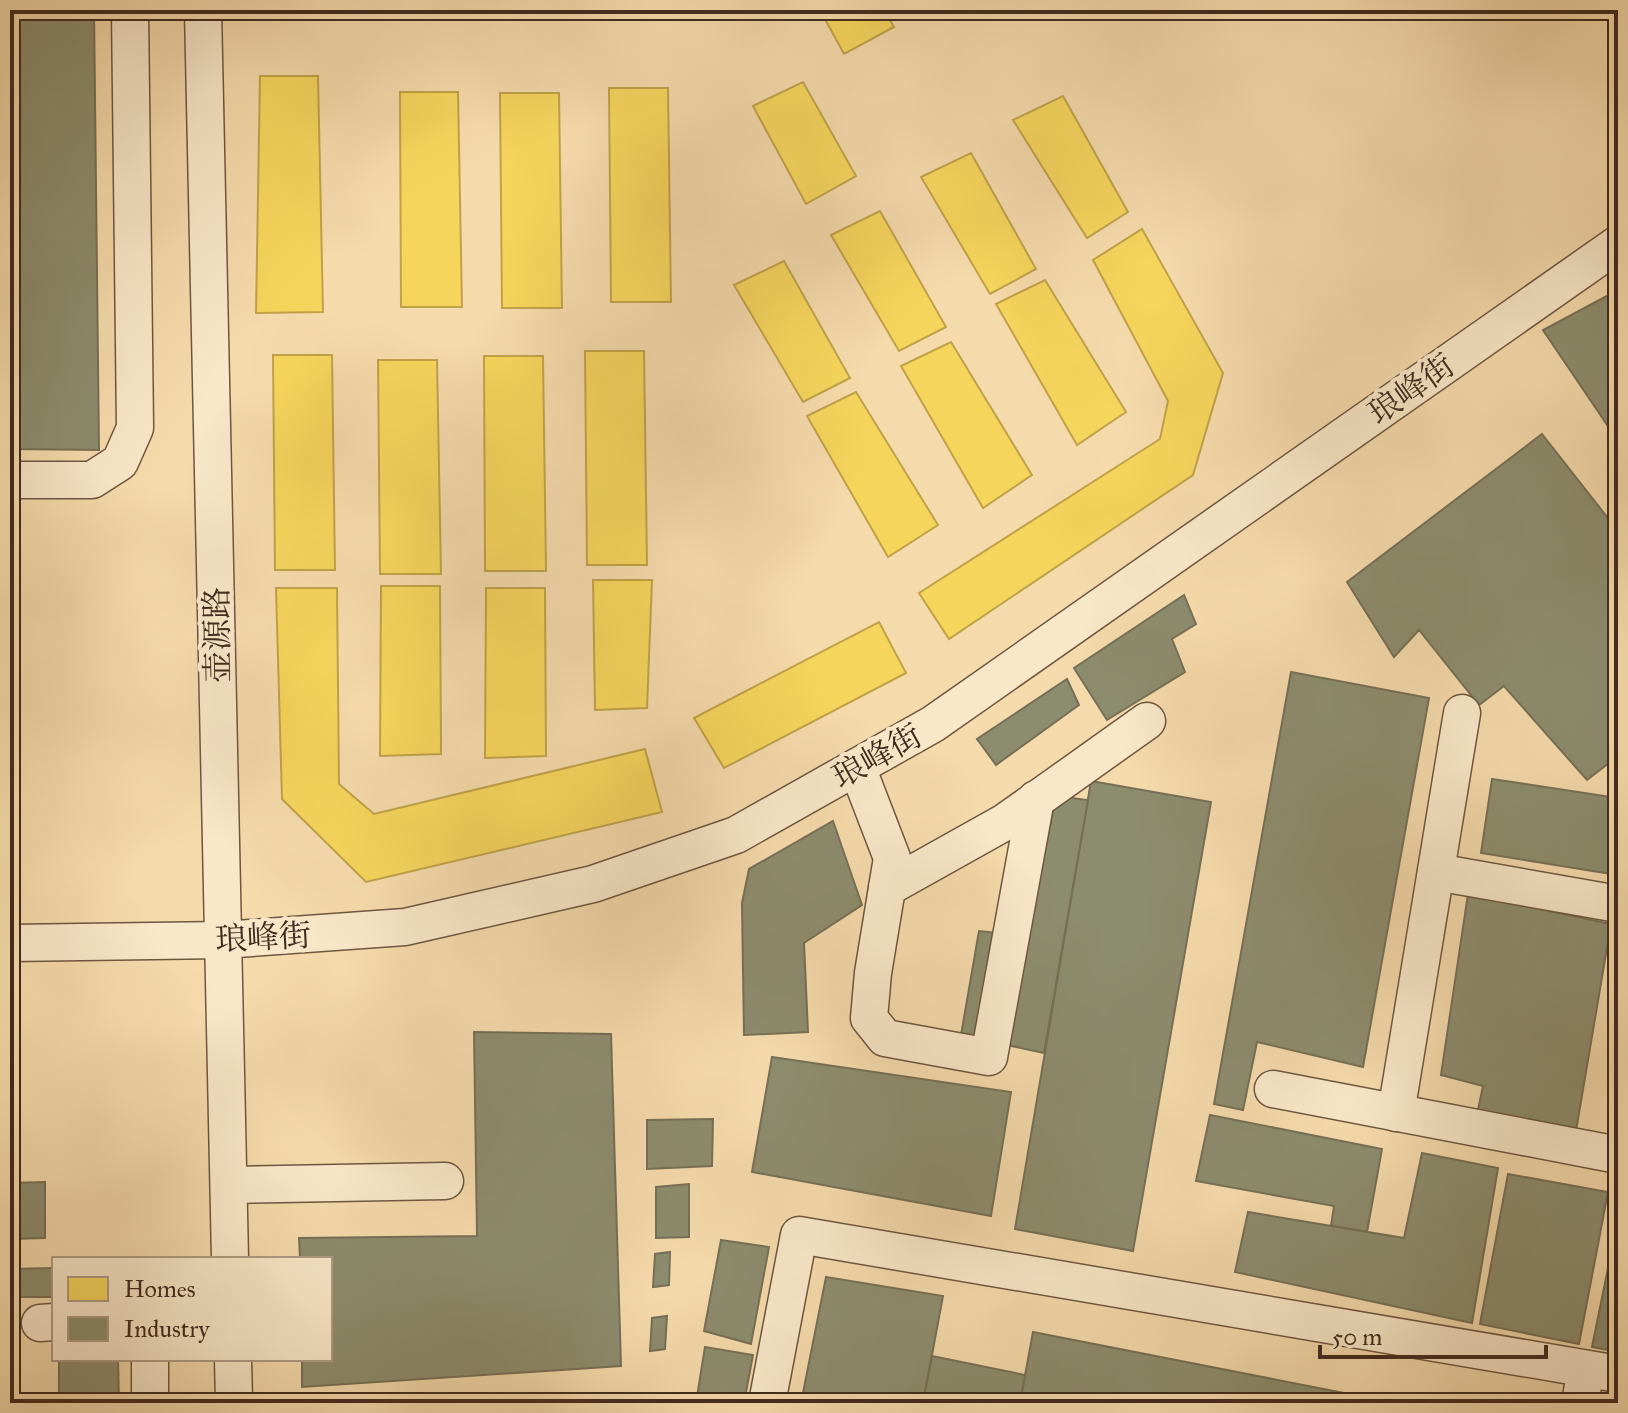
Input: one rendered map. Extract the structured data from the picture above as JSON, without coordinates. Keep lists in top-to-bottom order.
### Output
{
  "streets": {
    "street": ["琅峰街", "壶源路"]
  },
  "crossings": [
    ["琅峰街", "壶源路"]
  ],
  "legend": ["Homes", "Industry"],
  "scale_bar": "50 m"
}
